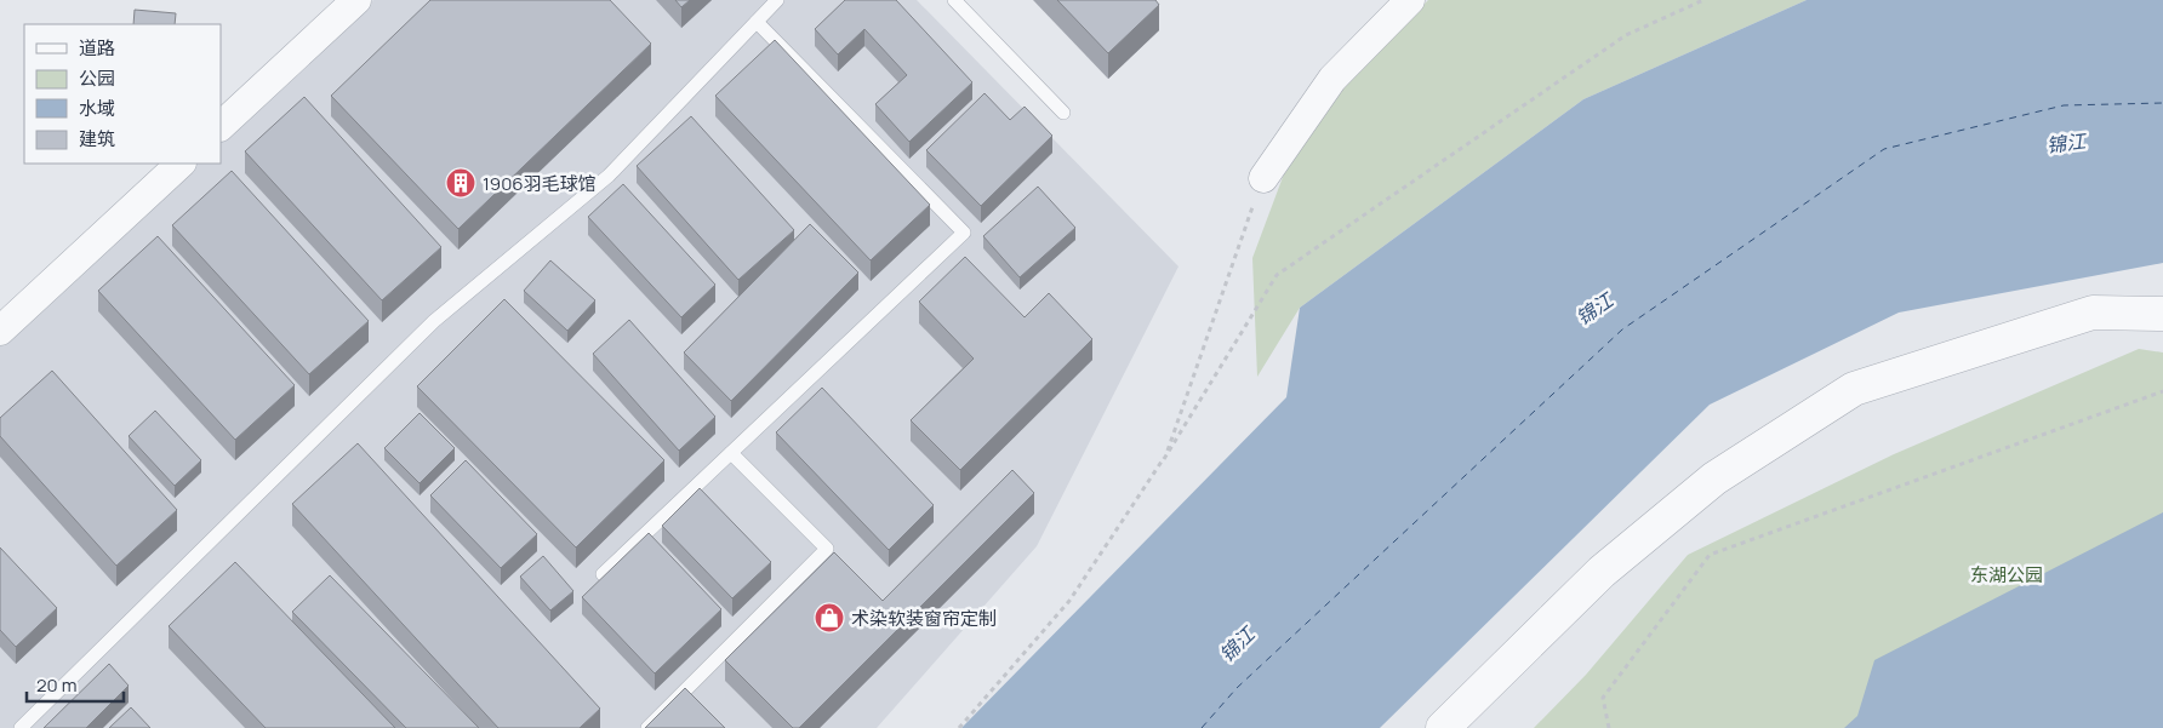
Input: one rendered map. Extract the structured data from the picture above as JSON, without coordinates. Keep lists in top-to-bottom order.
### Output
{
  "water": ["锦江"],
  "parks": ["东湖公园"],
  "places": {
    "building": ["1906羽毛球馆"],
    "shop": ["术染软装窗帘定制"]
  },
  "legend": [
    "道路",
    "公园",
    "水域",
    "建筑"
  ],
  "scale_bar": "20 m"
}
